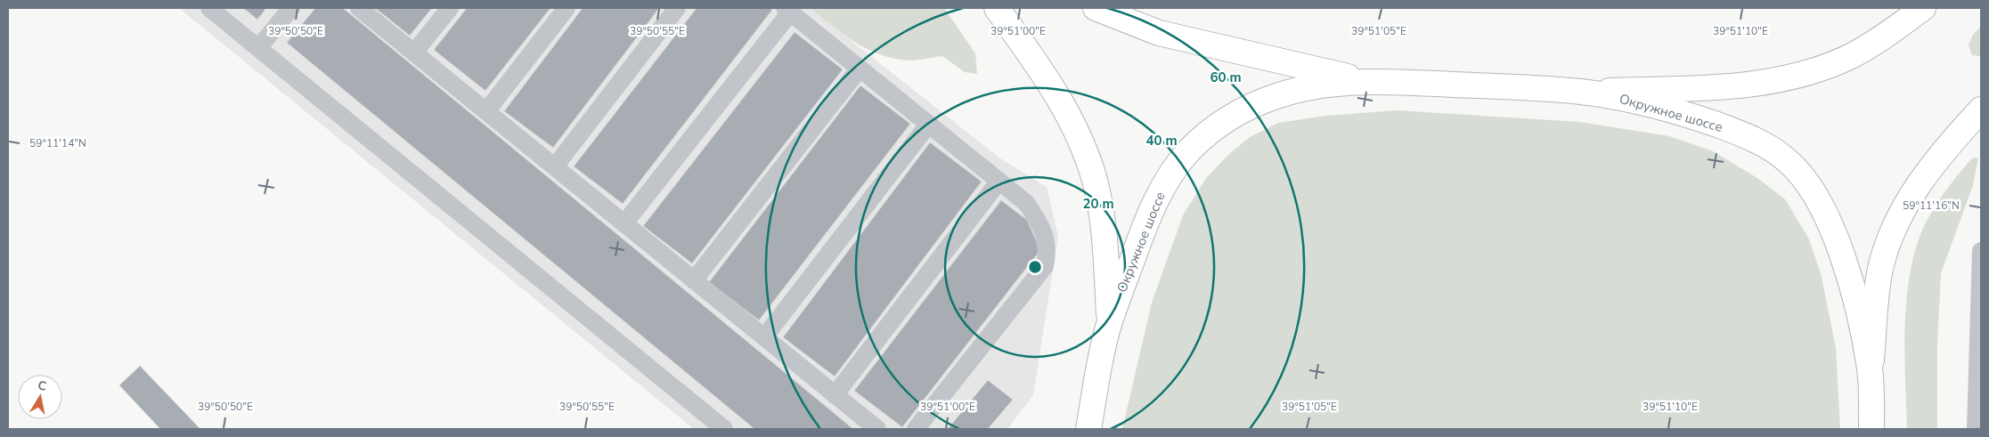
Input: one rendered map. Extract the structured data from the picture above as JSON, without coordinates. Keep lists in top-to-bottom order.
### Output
{
  "streets": {
    "main road": ["Окружное шоссе"]
  },
  "north": "top",
  "coordinates": [
    "39°50'50\"E",
    "39°50'55\"E",
    "39°51'00\"E",
    "39°51'05\"E",
    "39°51'10\"E",
    "59°11'14\"N",
    "59°11'16\"N"
  ],
  "rings": ["60 m", "40 m", "20 m"]
}
